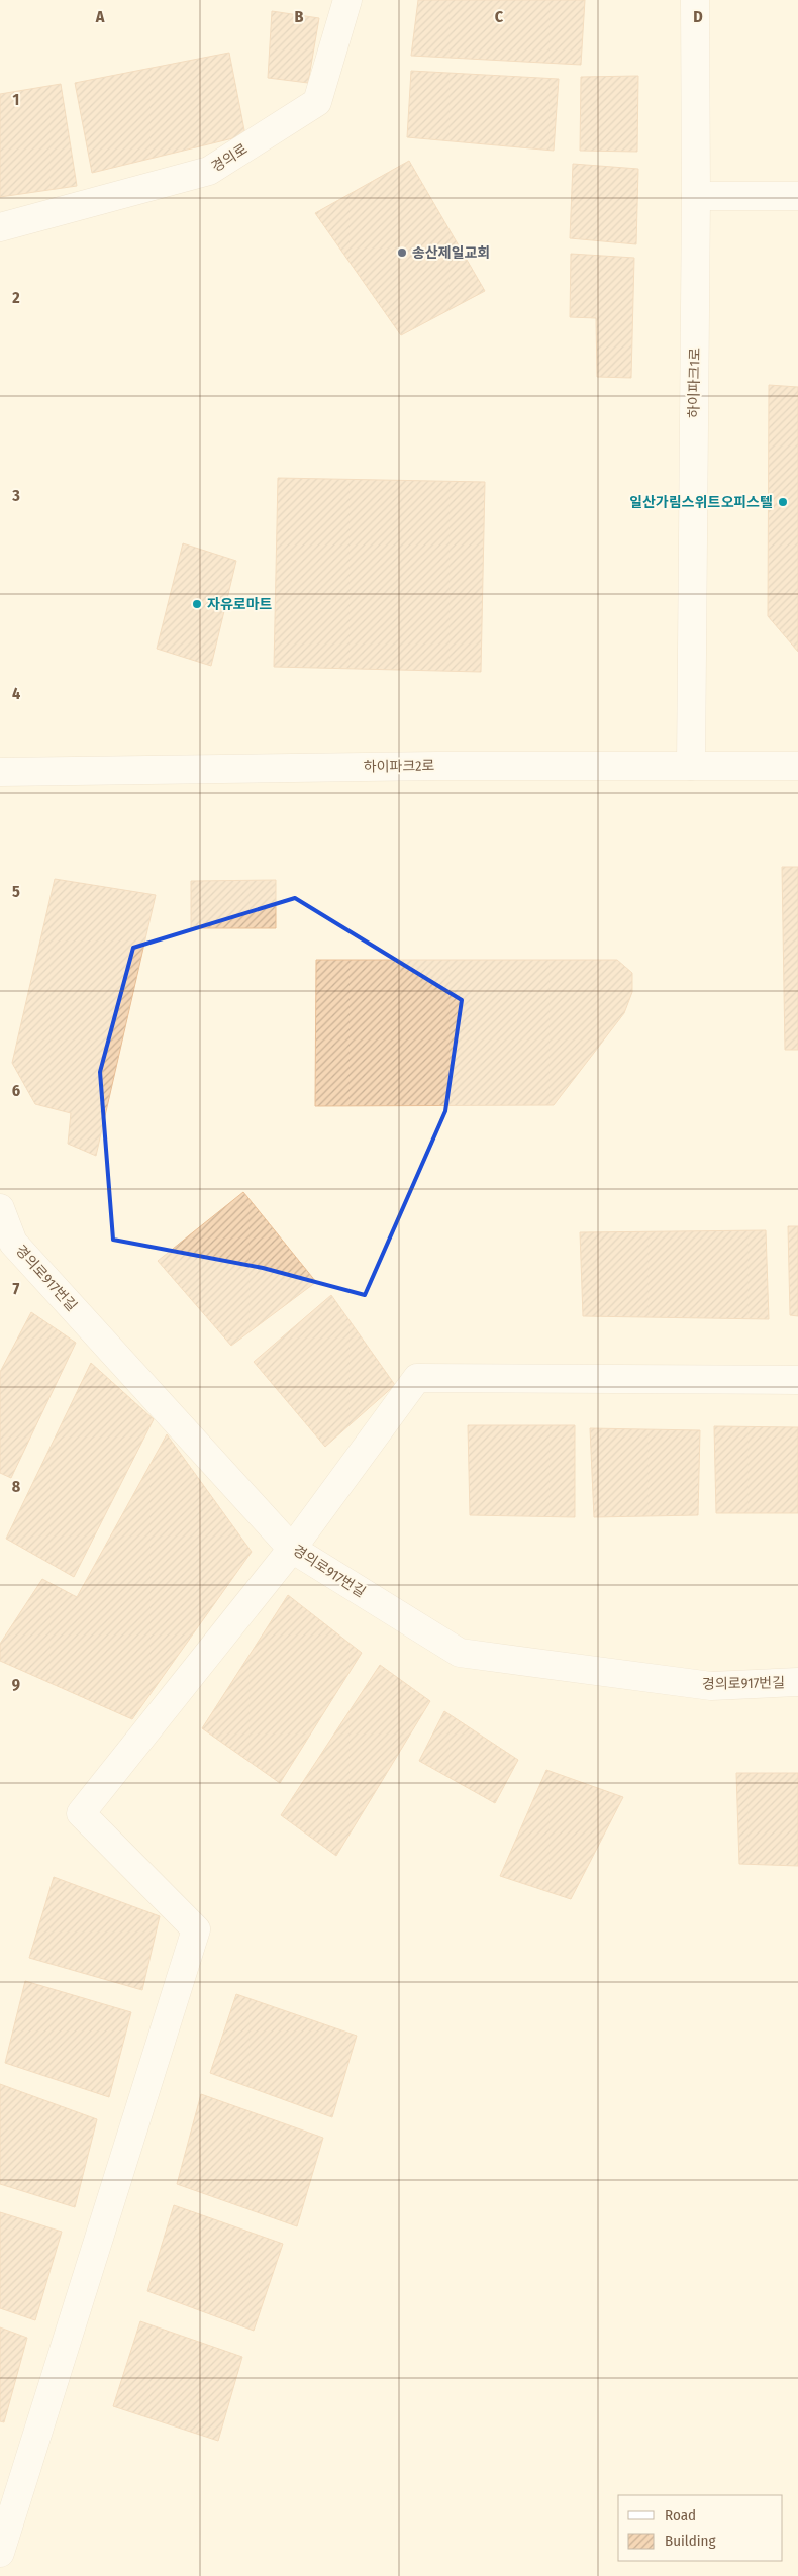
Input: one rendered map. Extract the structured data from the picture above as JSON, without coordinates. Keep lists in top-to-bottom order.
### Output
{
  "streets": {
    "street": [
      "경의로",
      "하이파크1로",
      "하이파크2로",
      "경의로917번길"
    ]
  },
  "crossings": [
    ["하이파크1로", "하이파크2로"]
  ],
  "places": ["송산제일교회", "일산가림스위트오피스텔", "자유로마트"],
  "legend": ["Road", "Building"],
  "grid": {
    "columns": [
      "A",
      "B",
      "C",
      "D"
    ],
    "rows": [
      "1",
      "2",
      "3",
      "4",
      "5",
      "6",
      "7",
      "8",
      "9"
    ]
  }
}
